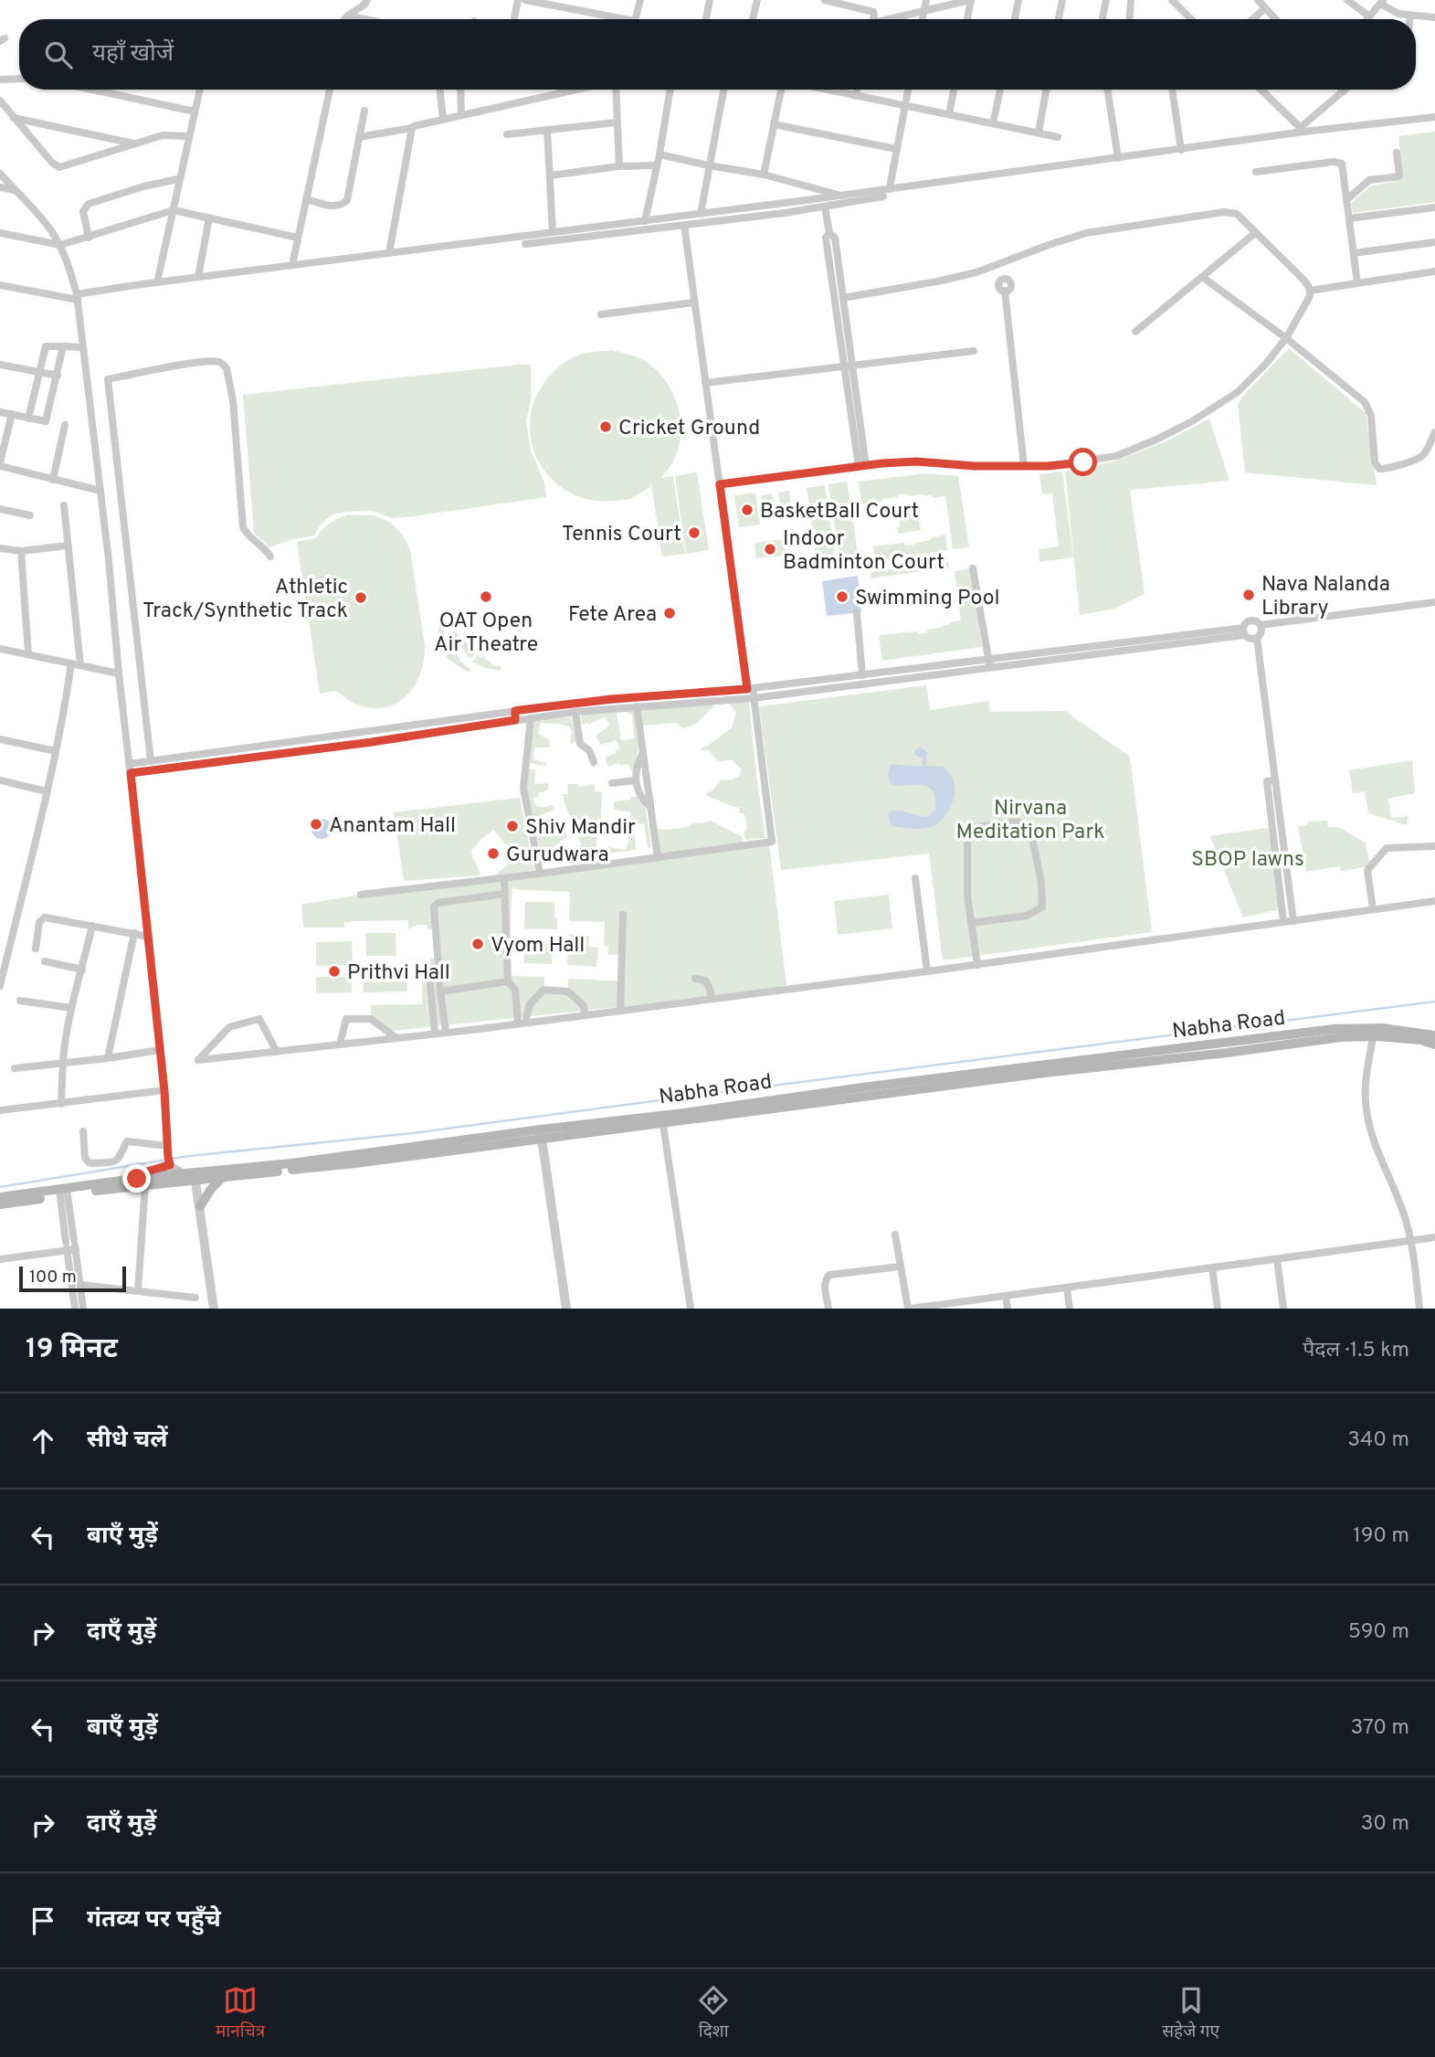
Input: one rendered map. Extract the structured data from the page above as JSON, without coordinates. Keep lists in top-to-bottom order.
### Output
{
  "streets": {
    "main road": ["Nabha Road"]
  },
  "parks": ["Nirvana Meditation Park", "SBOP lawns"],
  "places": [
    "Cricket Ground",
    "BasketBall Court",
    "Tennis Court",
    "Indoor Badminton Court",
    "Nava Nalanda Library",
    "OAT Open Air Theatre",
    "Swimming Pool",
    "Athletic Track/Synthetic Track",
    "Fete Area",
    "Anantam Hall",
    "Shiv Mandir",
    "Gurudwara",
    "Vyom Hall",
    "Prithvi Hall"
  ],
  "scale_bar": "100 m",
  "page": {
    "search": "यहाँ खोजें",
    "scale": "100 m",
    "heading": ["19 मिनट", "पैदल · 1.5 km"],
    "list": [
      ["सीधे चलें", "340 m"],
      ["बाएँ मुड़ें", "190 m"],
      ["दाएँ मुड़ें", "590 m"],
      ["बाएँ मुड़ें", "370 m"],
      ["दाएँ मुड़ें", "30 m"],
      "गंतव्य पर पहुँचे"
    ],
    "nav": ["मानचित्र", "दिशा", "सहेजे गए"]
  }
}
